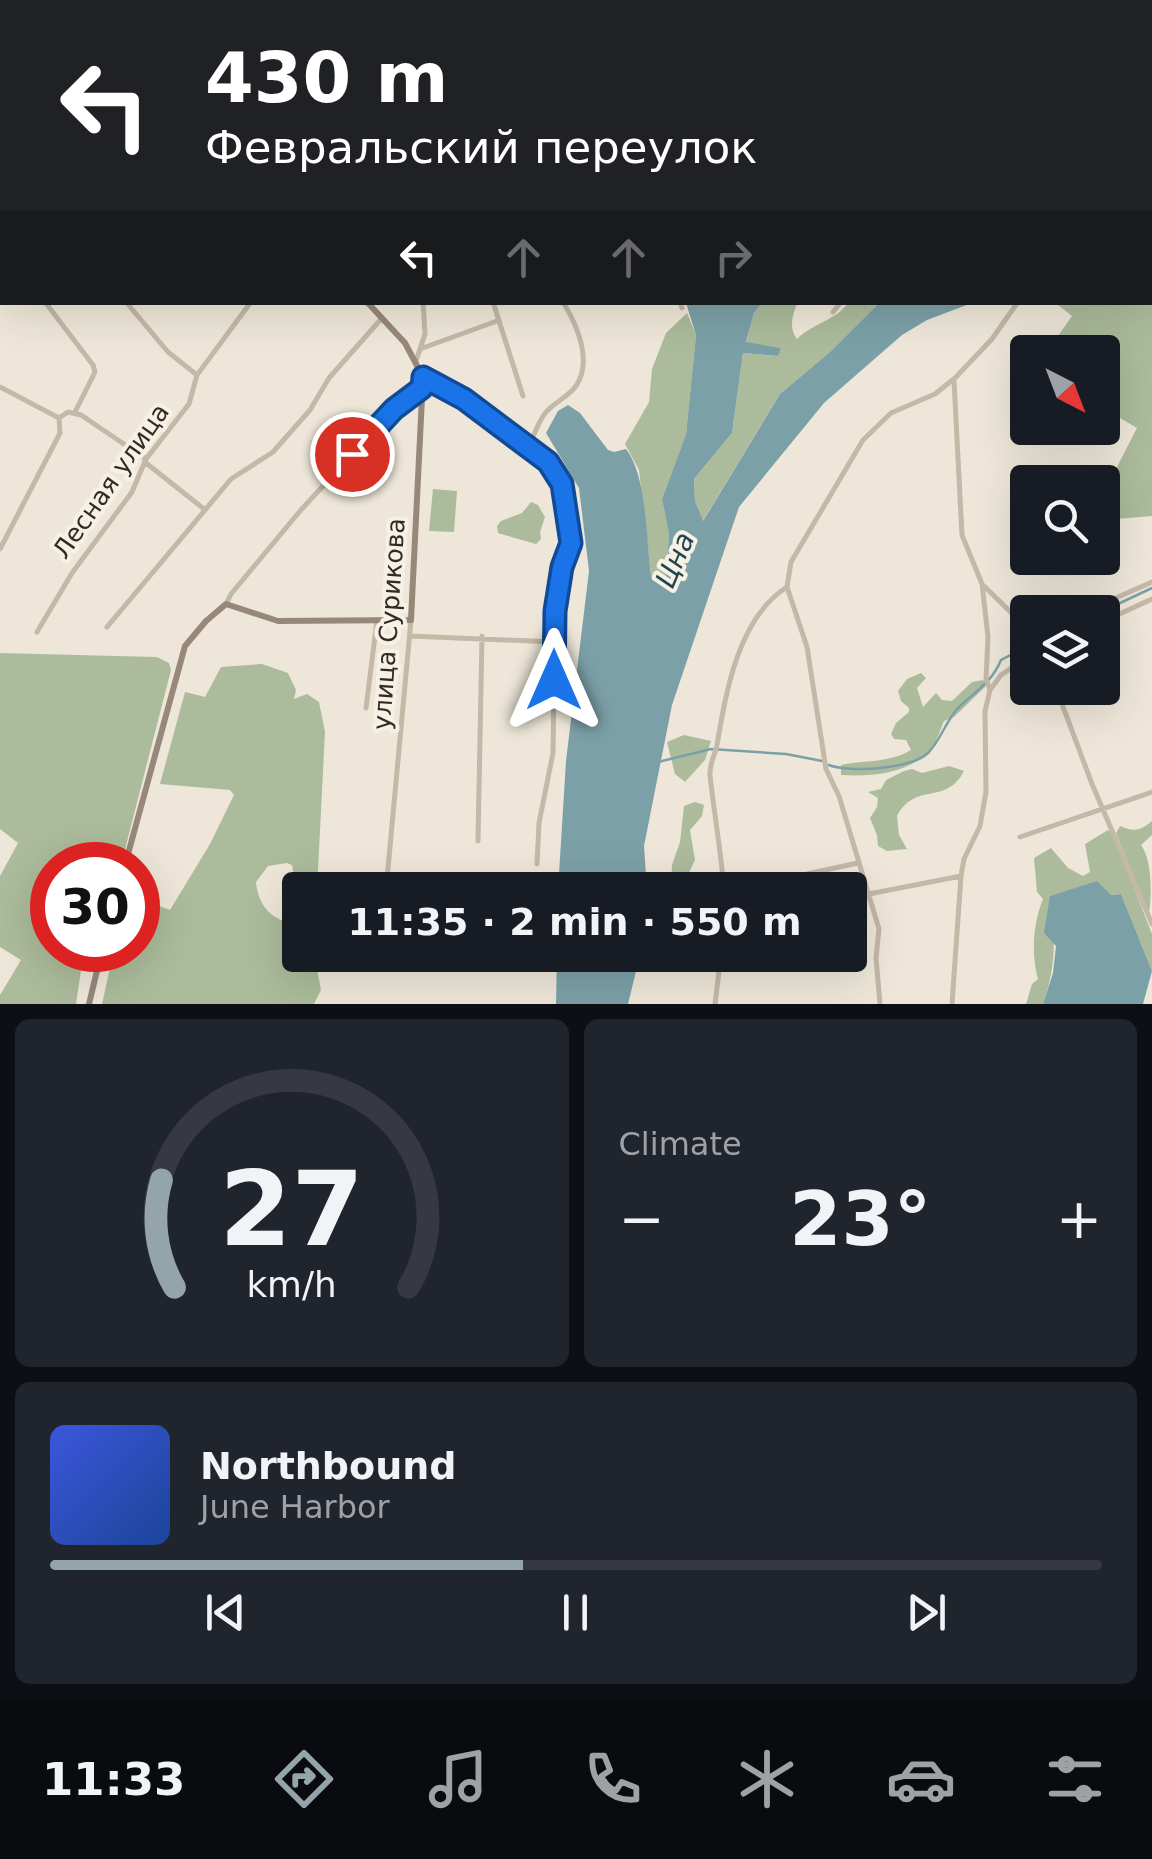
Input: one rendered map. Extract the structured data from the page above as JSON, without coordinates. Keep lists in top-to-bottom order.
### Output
{
  "streets": {
    "street": ["Лесная улица", "улица Сурикова"]
  },
  "water": ["Цна"],
  "north": "bottom right",
  "page": {
    "turn": ["430 m", "Февральский переулок"],
    "limit": "30",
    "trip": "11:35 · 2 min · 550 m",
    "tile": "Climate",
    "heat": ["−", "23°", "+"],
    "song": ["Northbound", "June Harbor"],
    "tabs": "11:33",
    "gauge": ["27", "km/h"]
  }
}
